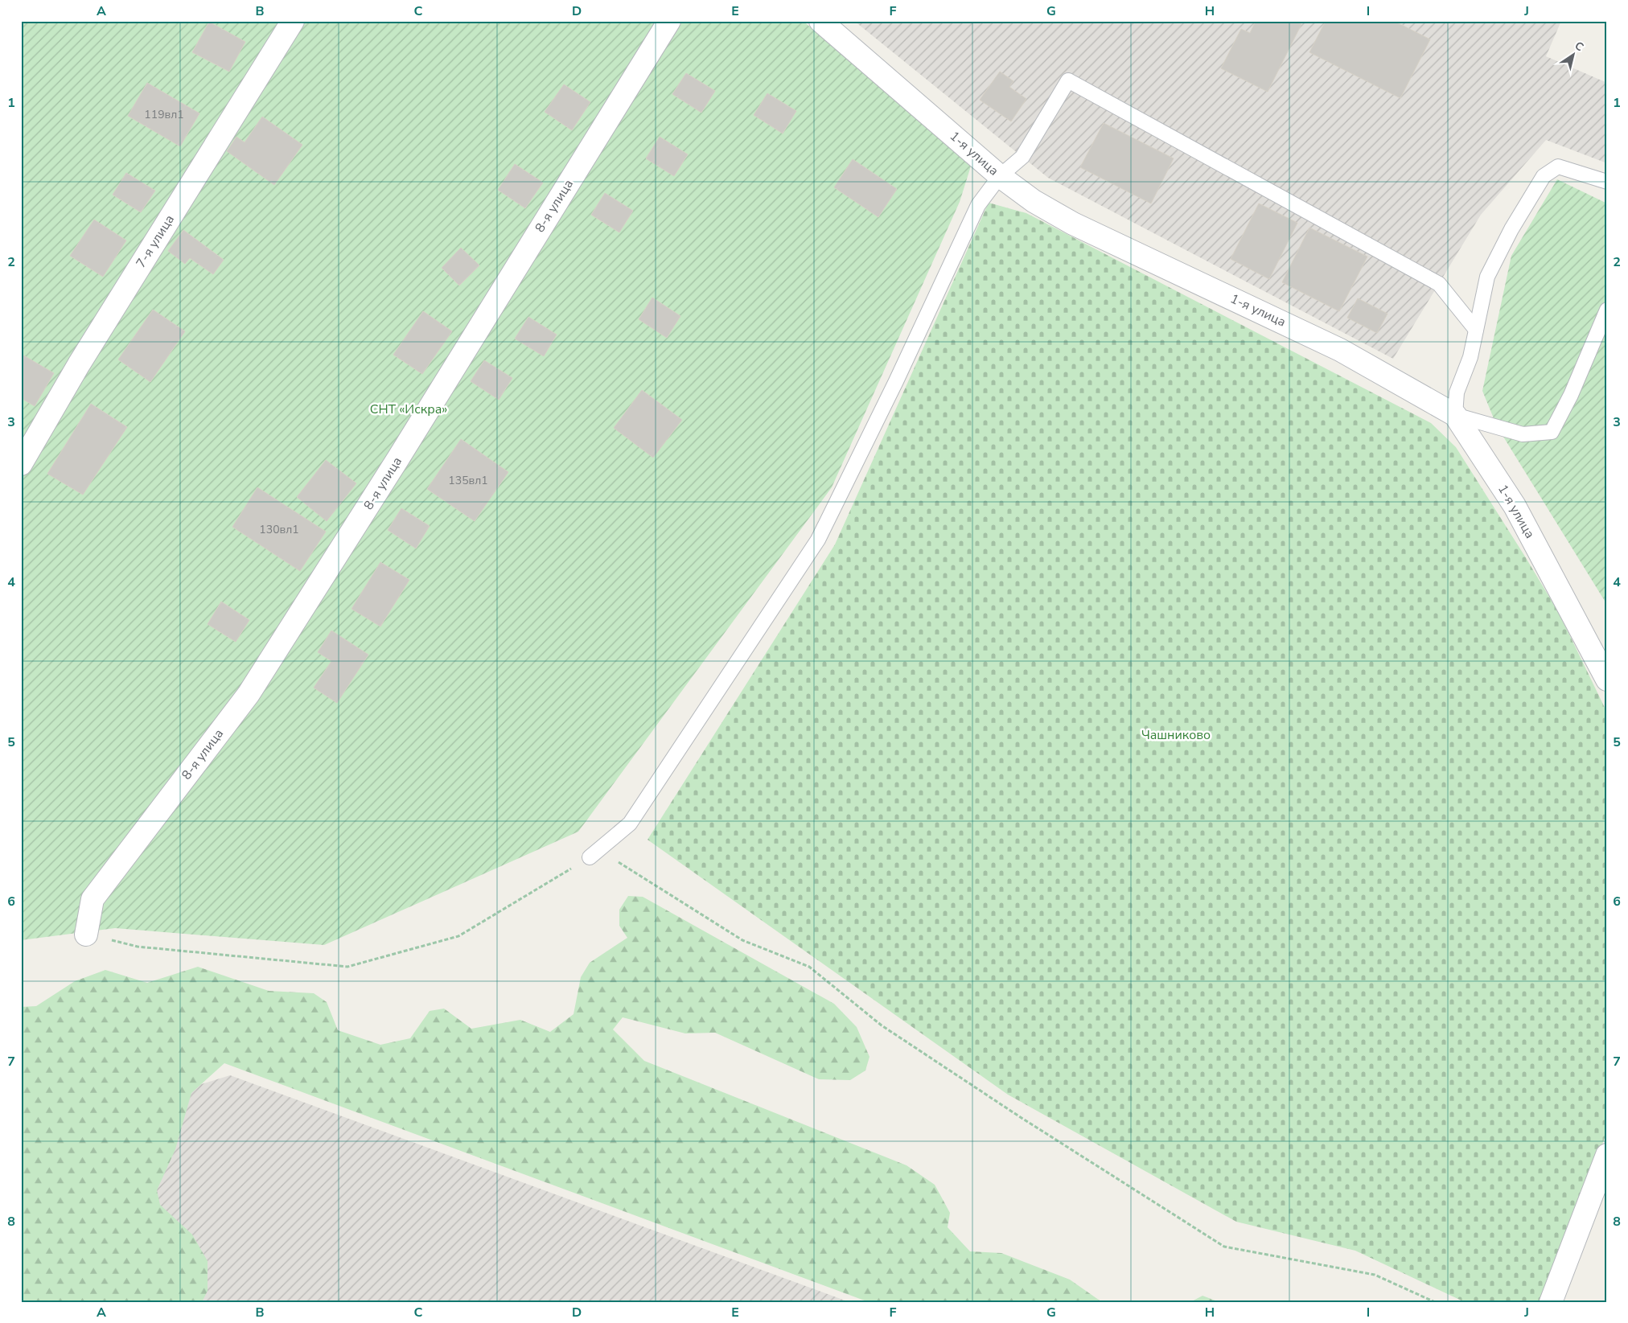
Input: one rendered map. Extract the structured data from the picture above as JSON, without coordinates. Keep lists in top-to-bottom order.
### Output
{
  "streets": {
    "street": ["1-я улица", "8-я улица", "7-я улица"]
  },
  "parks": ["СНТ «Искра»", "Чашниково"],
  "house_numbers": ["119вл1", "135вл1", "130вл1"],
  "north": "top right",
  "grid": {
    "columns": [
      "A",
      "B",
      "C",
      "D",
      "E",
      "F",
      "G",
      "H",
      "I",
      "J"
    ],
    "rows": [
      "1",
      "2",
      "3",
      "4",
      "5",
      "6",
      "7",
      "8"
    ]
  }
}
